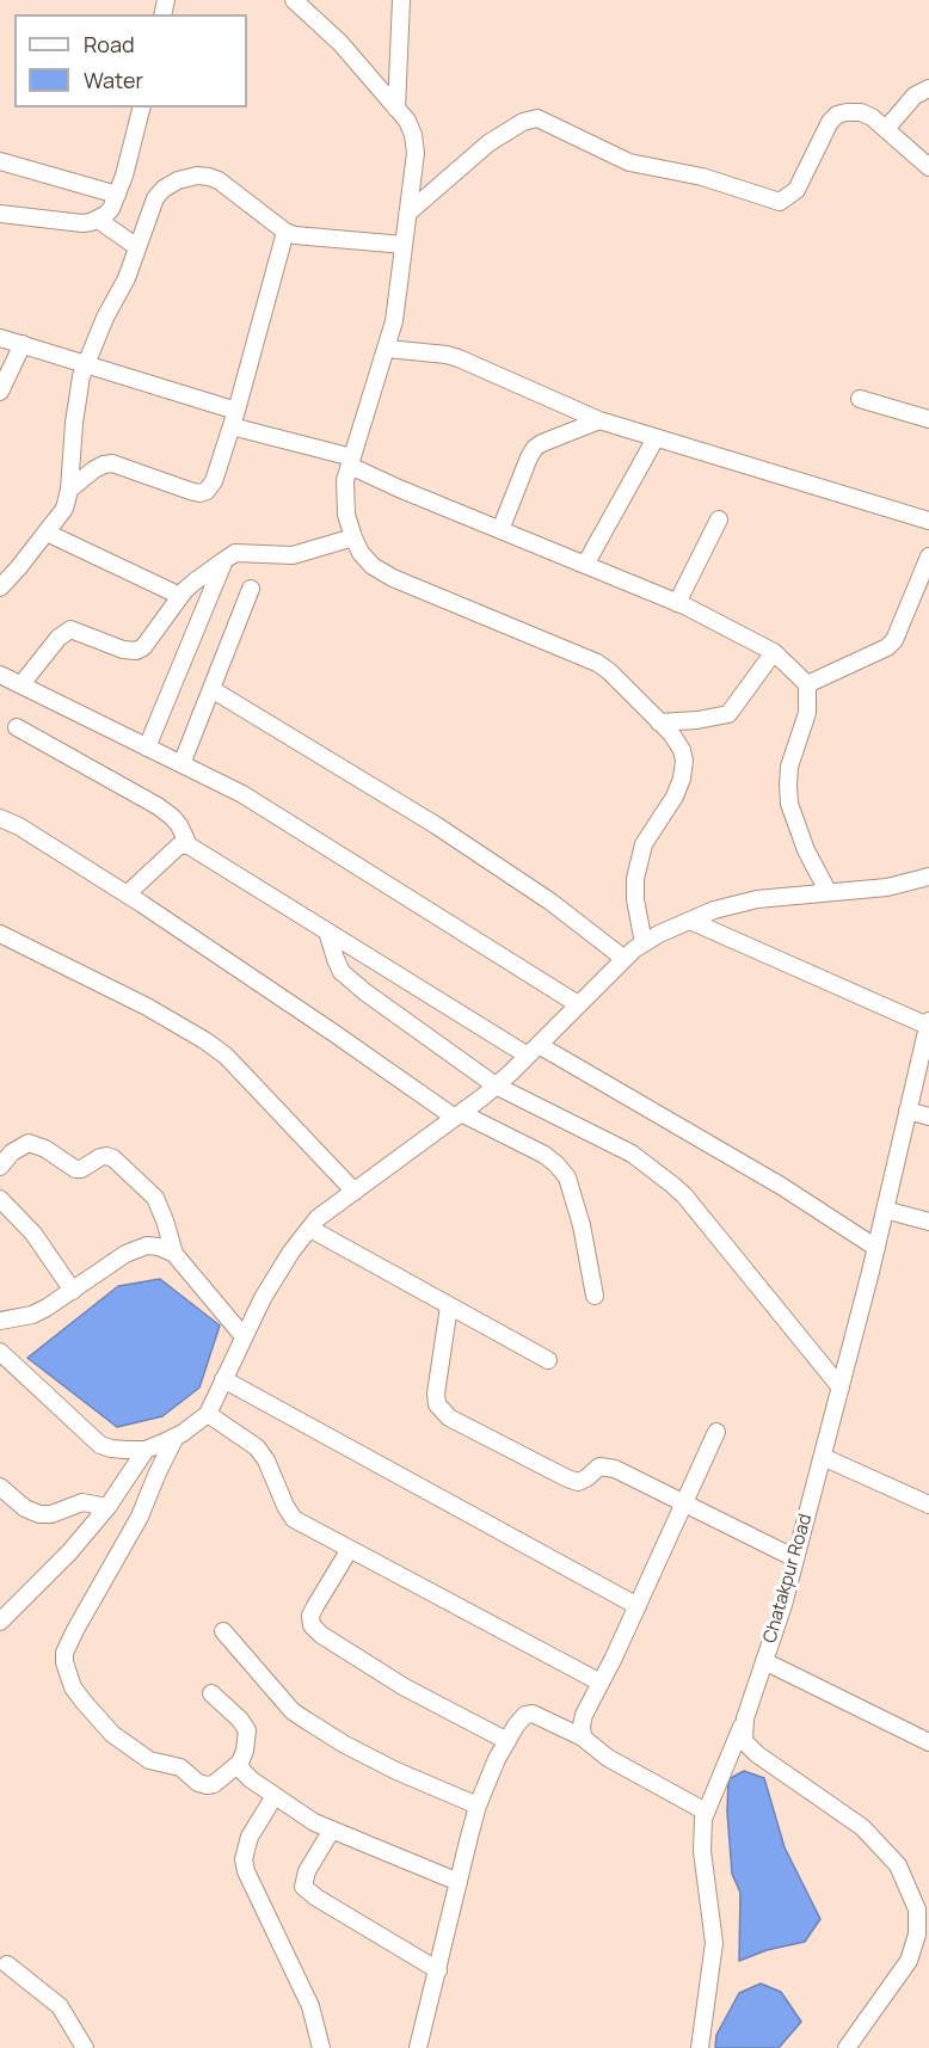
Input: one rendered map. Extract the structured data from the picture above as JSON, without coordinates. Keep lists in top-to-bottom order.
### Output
{
  "streets": {
    "street": ["Chatakpur Road"]
  },
  "legend": ["Road", "Water"]
}
